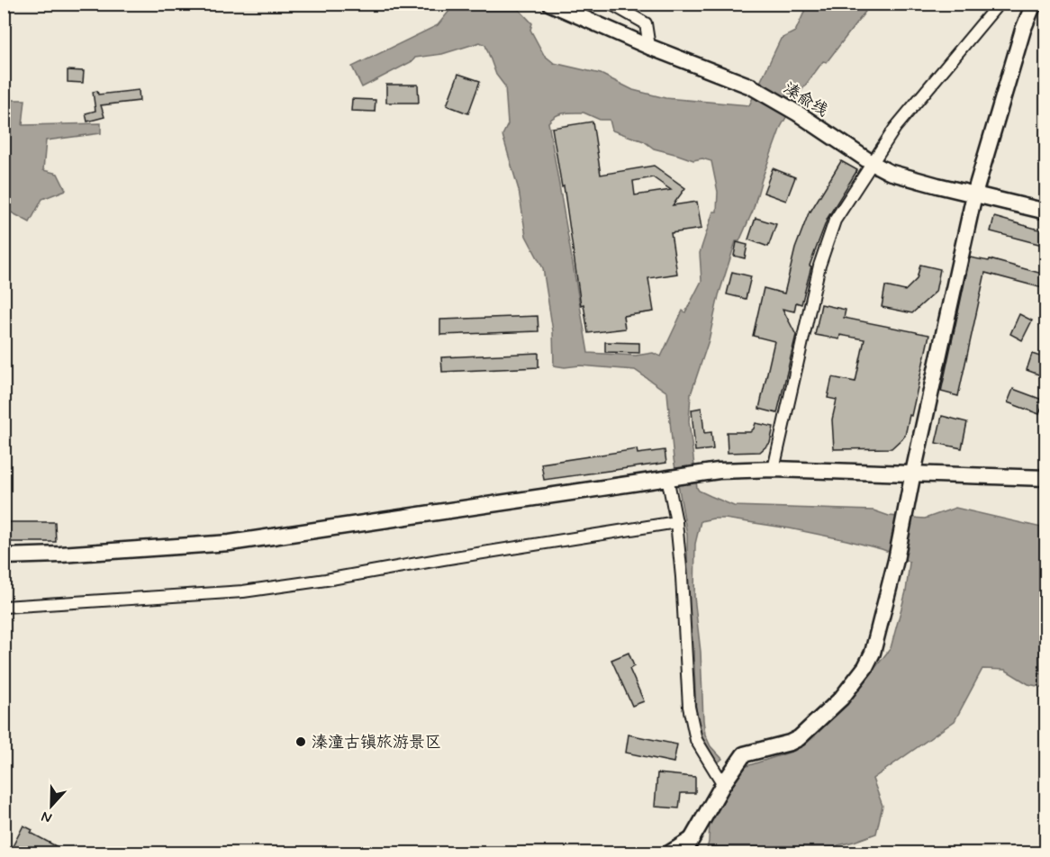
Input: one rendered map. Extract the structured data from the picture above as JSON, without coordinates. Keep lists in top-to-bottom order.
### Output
{
  "streets": {
    "street": ["溱俞线"]
  },
  "places": ["溱潼古镇旅游景区"],
  "north": "bottom"
}
